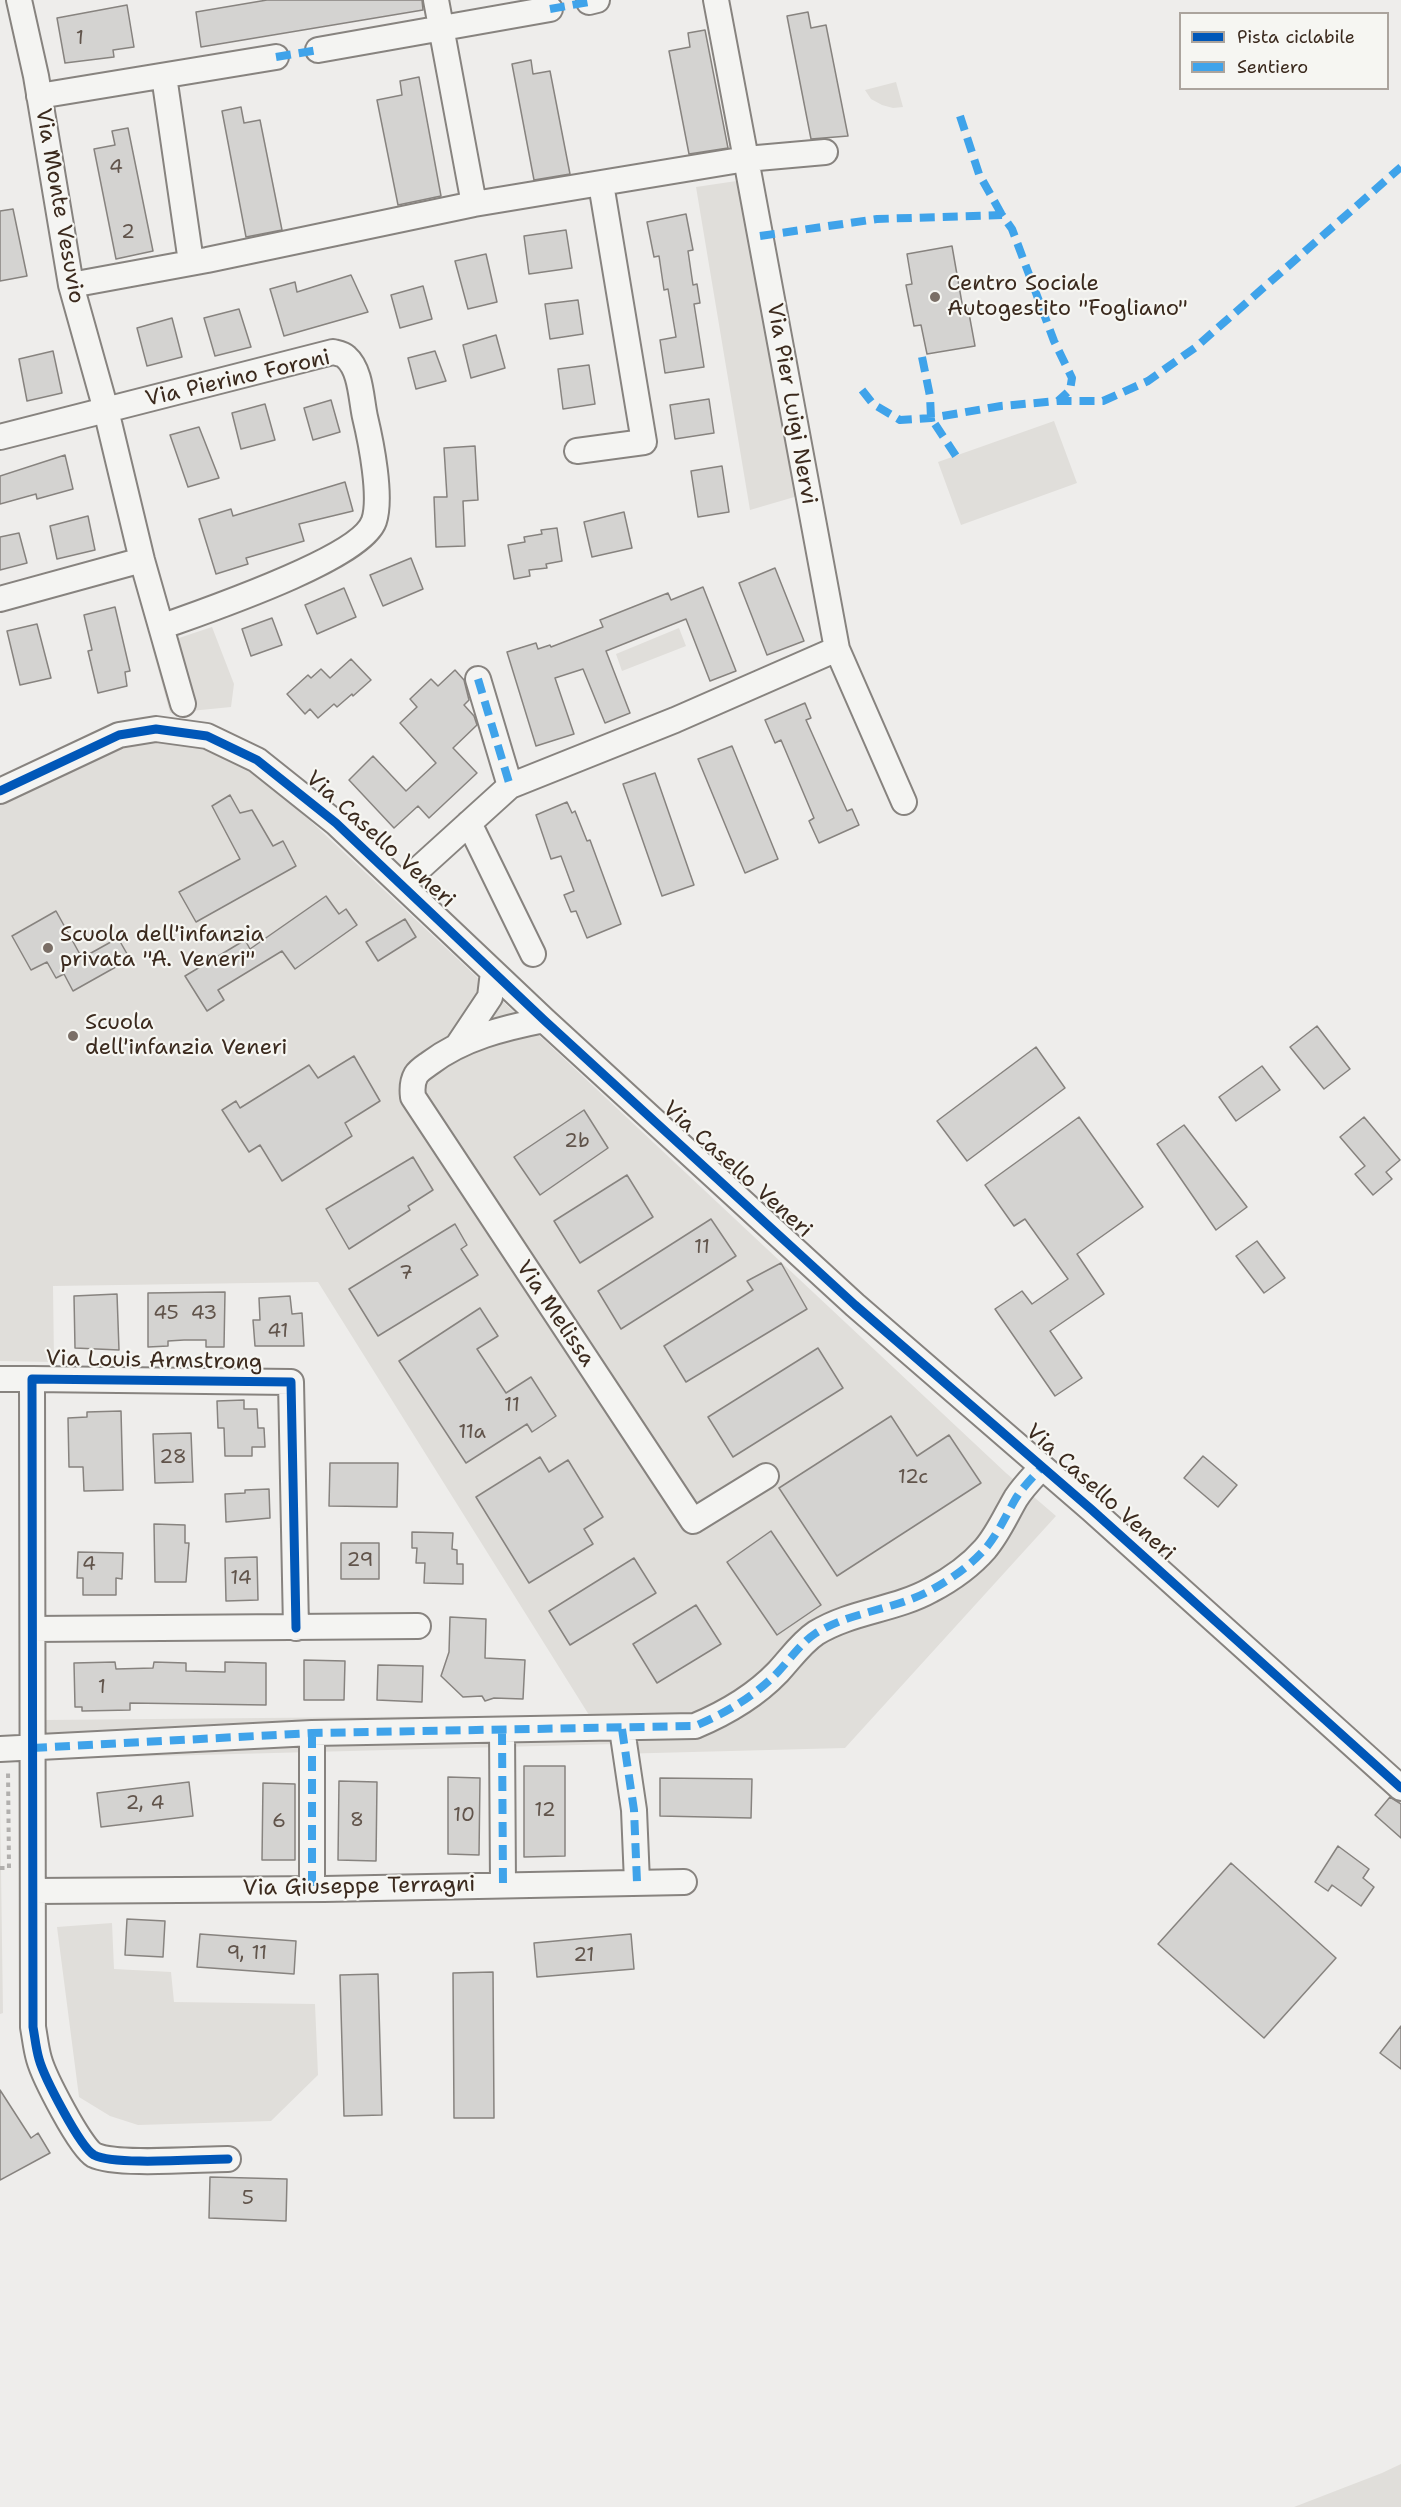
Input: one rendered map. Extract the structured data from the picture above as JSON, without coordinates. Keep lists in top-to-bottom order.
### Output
{
  "streets": {
    "street": [
      "Via Monte Vesuvio",
      "Via Pierino Foroni",
      "Via Pier Luigi Nervi",
      "Via Casello Veneri",
      "Via Melissa",
      "Via Louis Armstrong",
      "Via Giuseppe Terragni"
    ]
  },
  "crossings": [
    ["Via Monte Vesuvio", "Via Pierino Foroni"],
    ["Via Casello Veneri", "Via Melissa"]
  ],
  "places": ["Centro Sociale Autogestito \"Fogliano\"", "Scuola dell'infanzia privata \"A. Veneri\"", "Scuola dell'infanzia Veneri"],
  "house_numbers": [
    "1",
    "4",
    "2",
    "2b",
    "11",
    "7",
    "45",
    "43",
    "41",
    "11",
    "11a",
    "28",
    "12c",
    "29",
    "4",
    "14",
    "1",
    "2, 4",
    "12",
    "10",
    "8",
    "6",
    "9, 11",
    "21",
    "5"
  ],
  "legend": ["Pista ciclabile", "Sentiero"]
}
